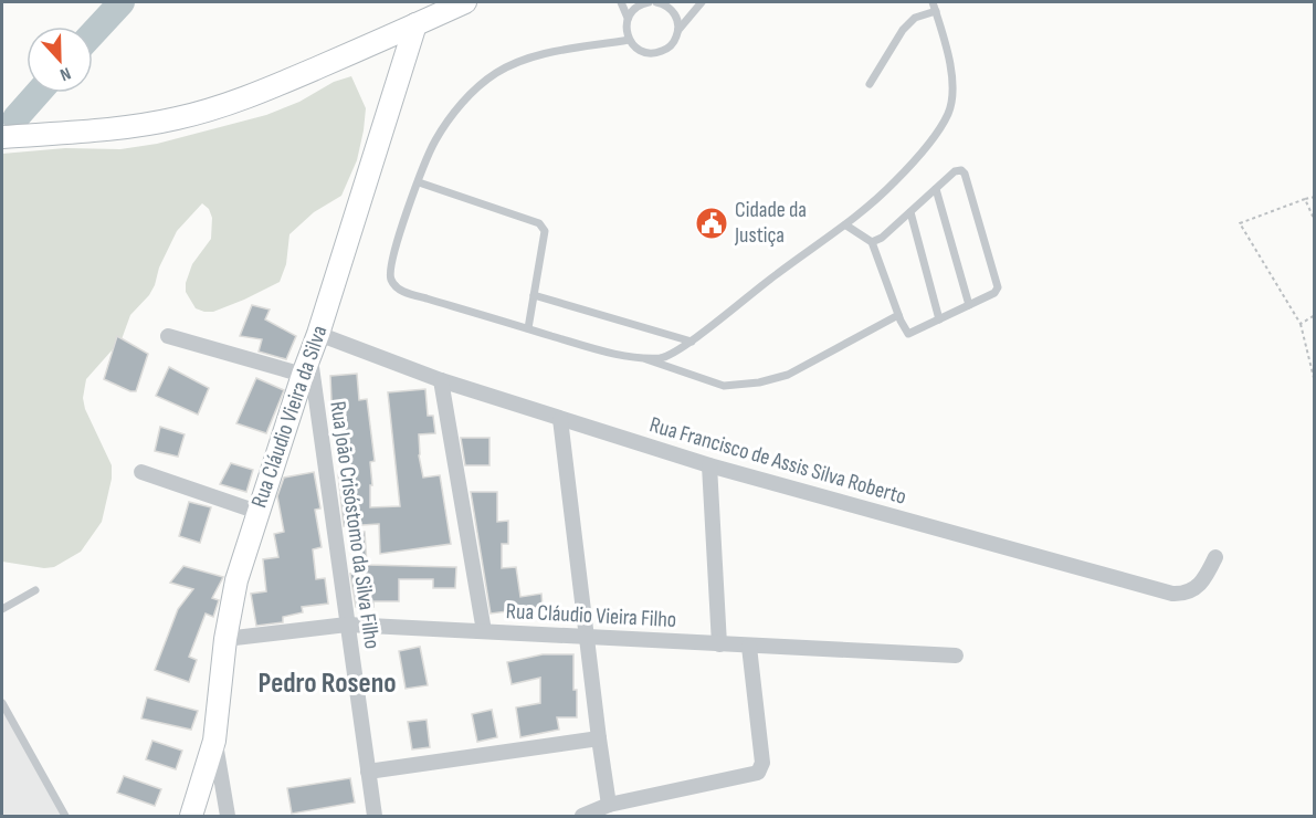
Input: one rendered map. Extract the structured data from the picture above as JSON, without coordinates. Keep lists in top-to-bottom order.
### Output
{
  "streets": {
    "street": [
      "Rua Cláudio Vieira da Silva",
      "Rua Francisco de Assis Silva Roberto",
      "Rua João Crisóstomo da Silva Filho",
      "Rua Cláudio Vieira Filho"
    ]
  },
  "crossings": [
    ["Rua Cláudio Vieira da Silva", "Rua Francisco de Assis Silva Roberto"],
    ["Rua Cláudio Vieira da Silva", "Rua João Crisóstomo da Silva Filho"],
    ["Rua Cláudio Vieira da Silva", "Rua Cláudio Vieira Filho"],
    ["Rua João Crisóstomo da Silva Filho", "Rua Cláudio Vieira Filho"]
  ],
  "districts": ["Pedro Roseno"],
  "places": {
    "public building": ["Cidade da Justiça"]
  },
  "north": "bottom"
}
